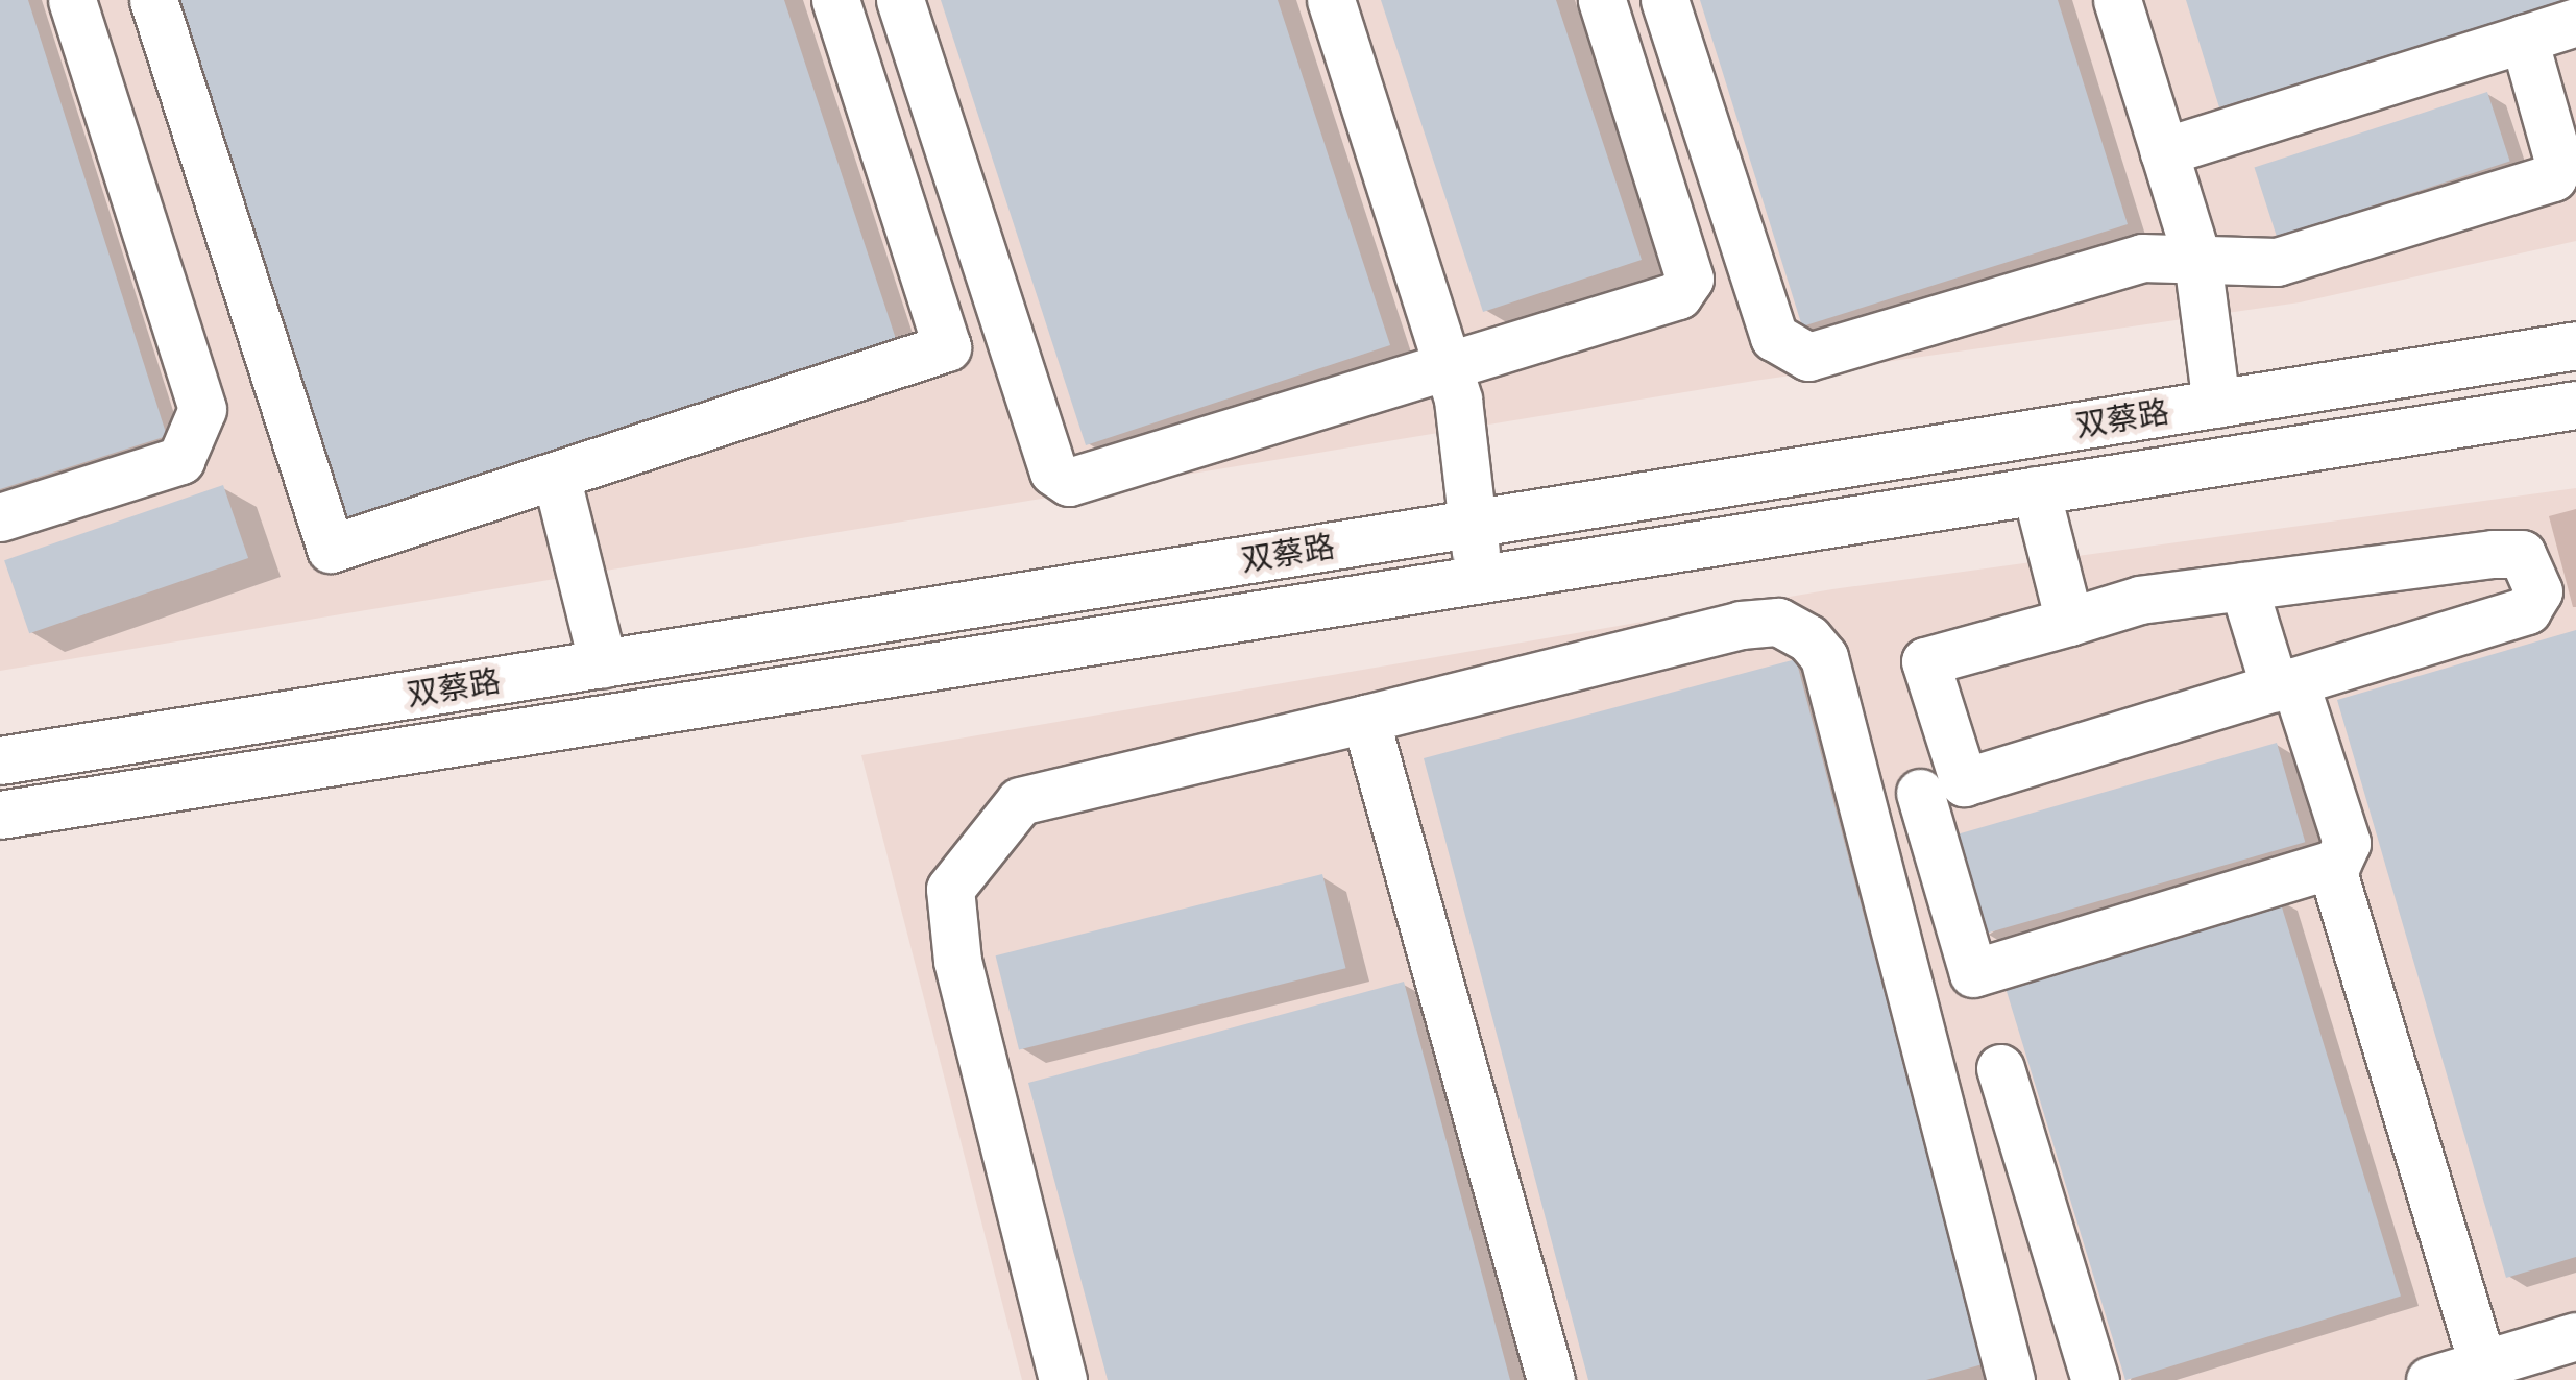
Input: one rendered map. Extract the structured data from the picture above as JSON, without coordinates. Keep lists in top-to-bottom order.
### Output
{
  "streets": {
    "street": ["双蔡路"]
  }
}
